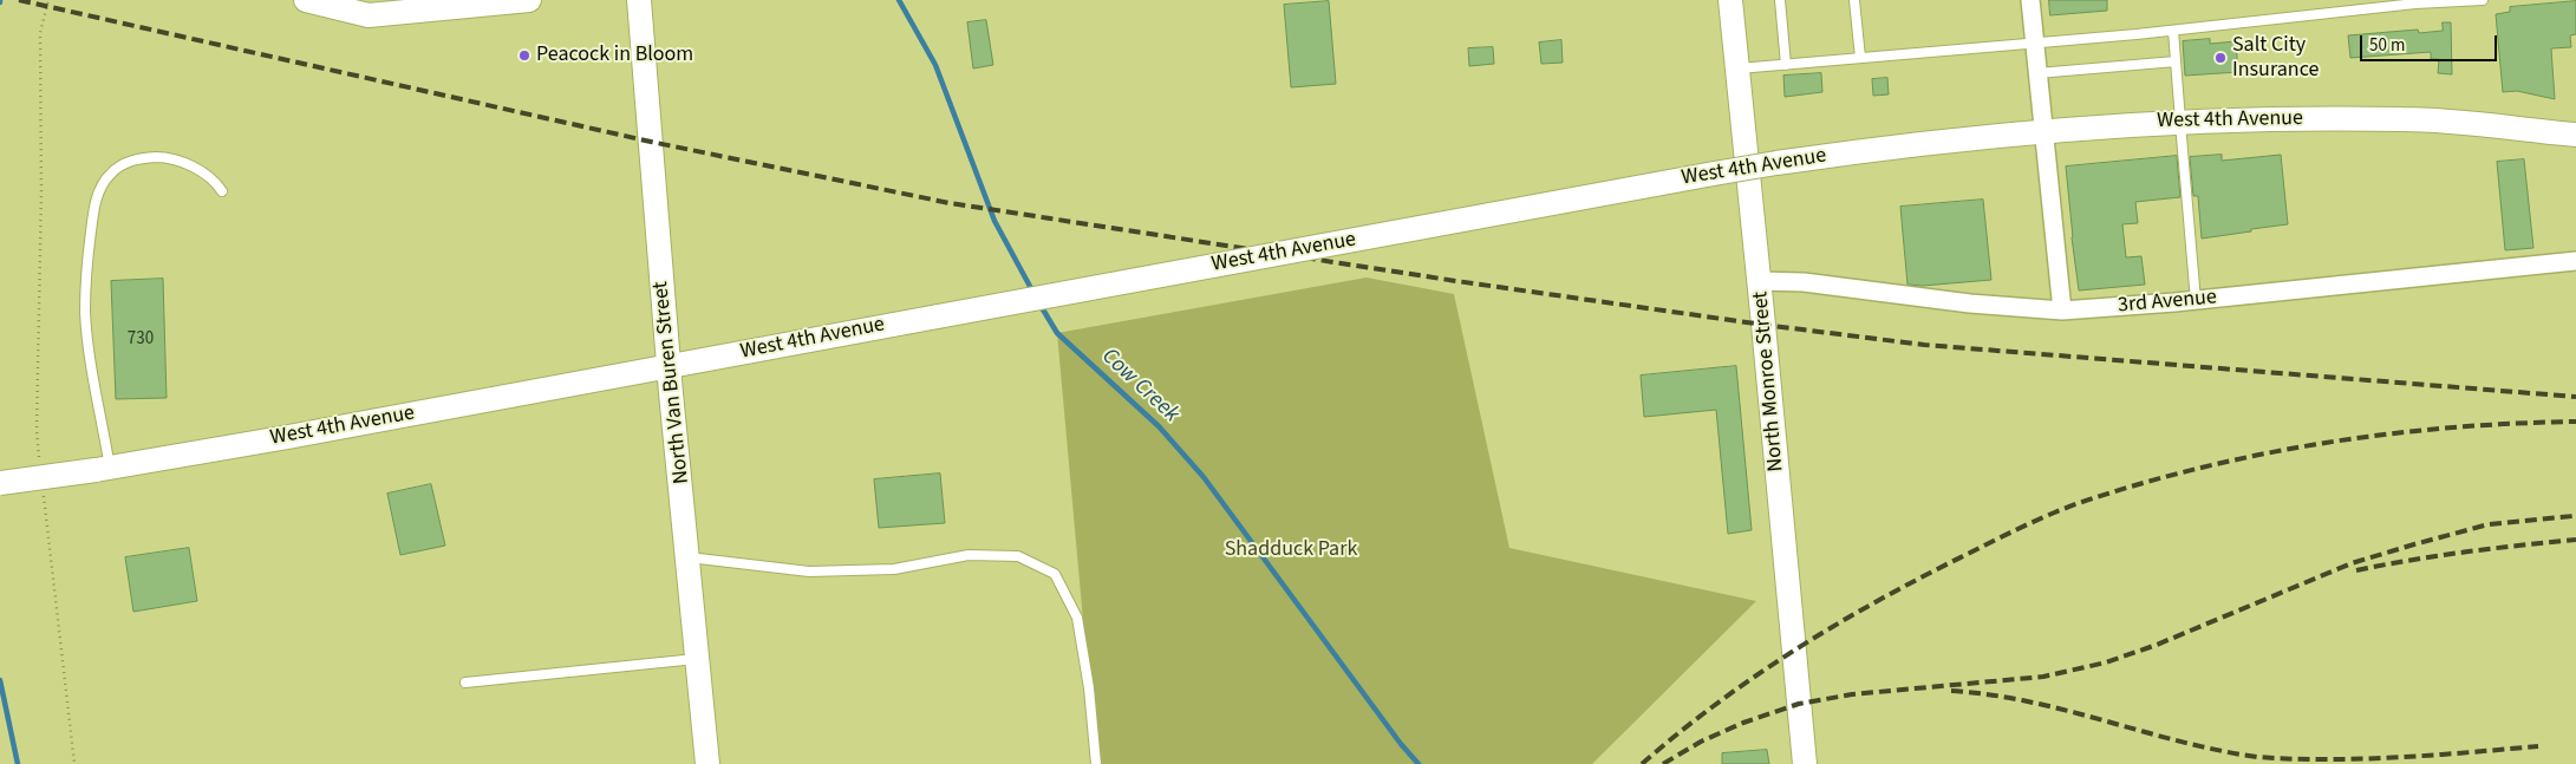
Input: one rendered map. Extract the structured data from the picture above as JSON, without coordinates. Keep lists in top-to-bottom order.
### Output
{
  "streets": {
    "main road": ["West 4th Avenue", "North Monroe Street", "North Van Buren Street"],
    "street": ["3rd Avenue"]
  },
  "crossings": [
    ["West 4th Avenue", "North Van Buren Street"],
    ["3rd Avenue", "North Monroe Street"]
  ],
  "water": ["Cow Creek"],
  "parks": ["Shadduck Park"],
  "places": ["Peacock in Bloom", "Salt City Insurance"],
  "house_numbers": ["730"],
  "scale_bar": "50 m"
}
